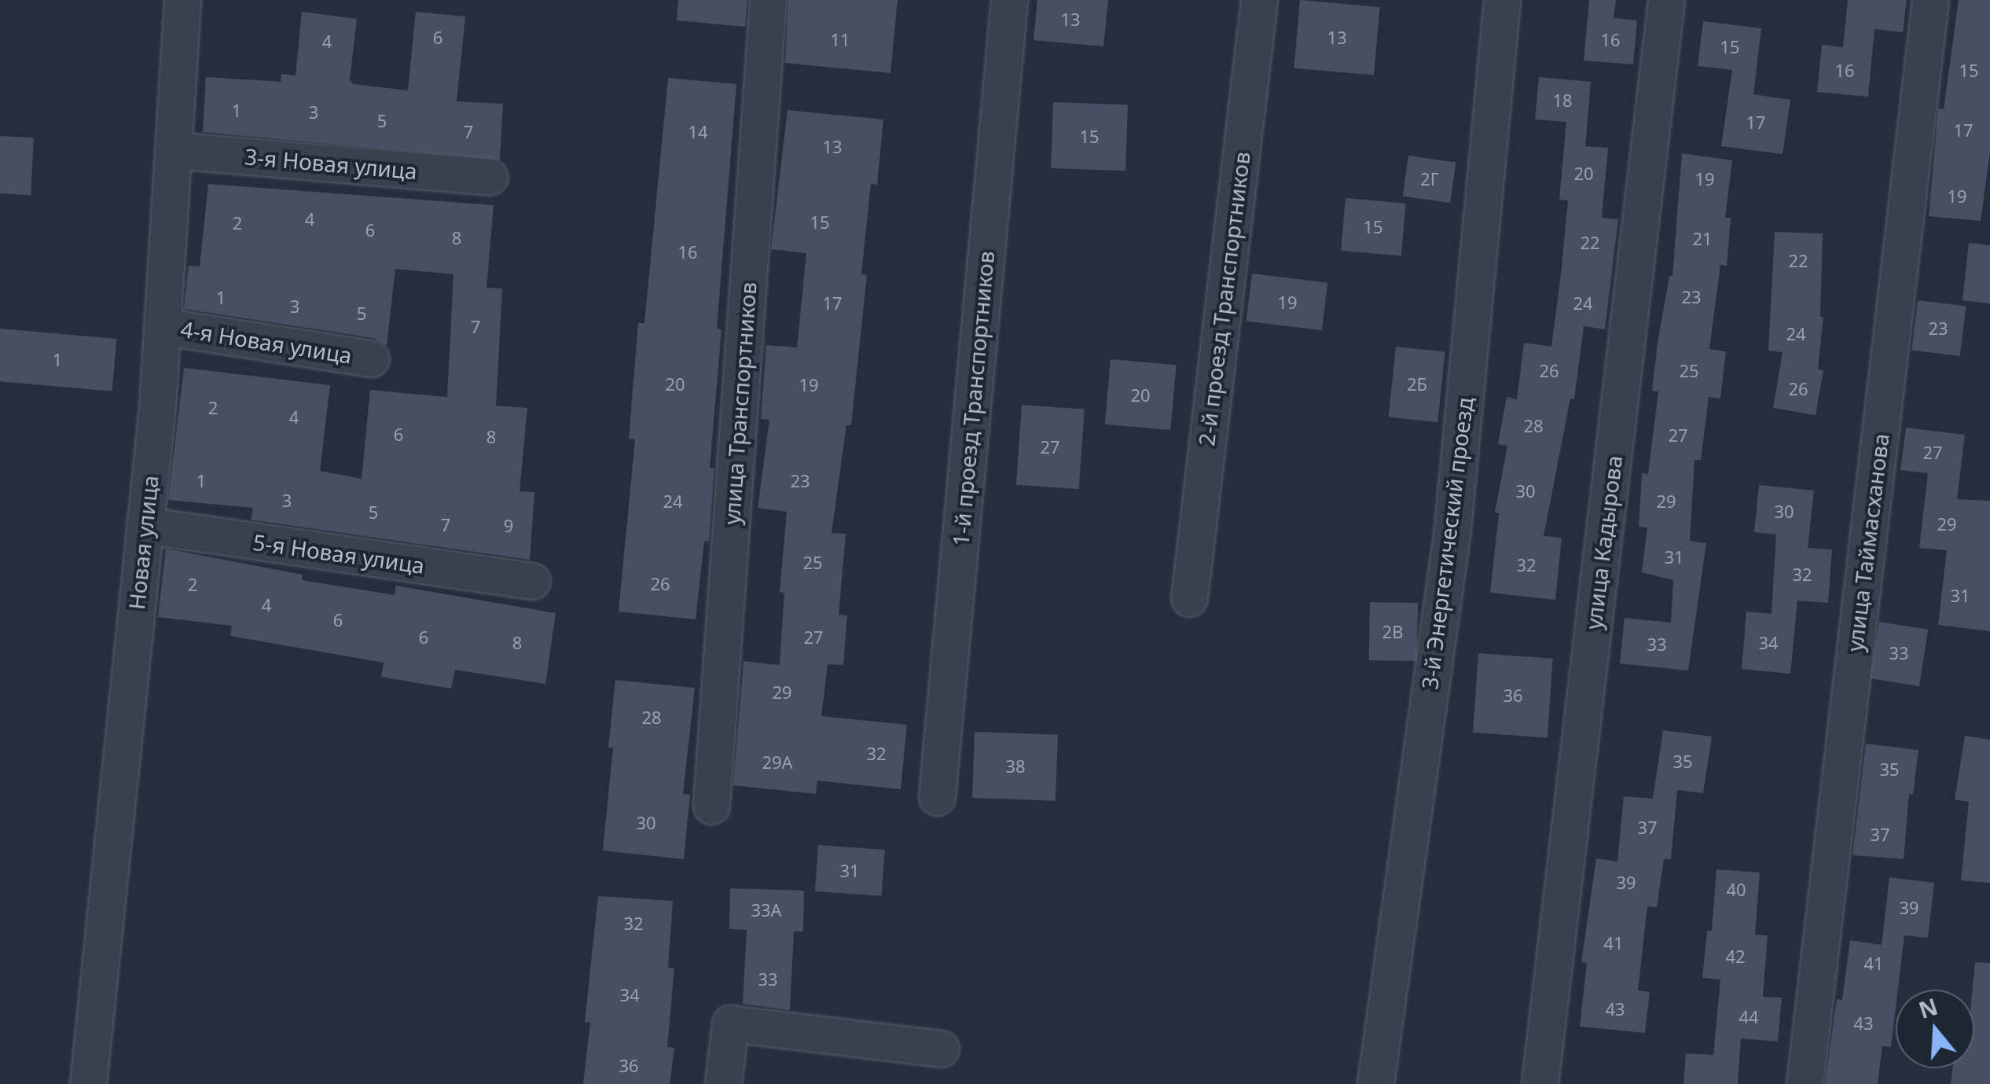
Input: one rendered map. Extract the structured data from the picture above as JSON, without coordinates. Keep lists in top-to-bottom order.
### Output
{
  "streets": {
    "street": [
      "3-я Новая улица",
      "2-й проезд Транспортников",
      "4-я Новая улица",
      "1-й проезд Транспортников",
      "улица Транспортников",
      "Новая улица",
      "улица Кадырова",
      "улица Таймасханова",
      "3-й Энергетический проезд",
      "5-я Новая улица"
    ]
  },
  "crossings": [
    ["3-я Новая улица", "Новая улица"],
    ["4-я Новая улица", "Новая улица"],
    ["Новая улица", "5-я Новая улица"]
  ],
  "house_numbers": [
    "13",
    "6",
    "13",
    "11",
    "16",
    "4",
    "15",
    "16",
    "15",
    "18",
    "1",
    "3",
    "5",
    "17",
    "17",
    "7",
    "14",
    "15",
    "13",
    "20",
    "2Г",
    "19",
    "19",
    "4",
    "15",
    "2",
    "15",
    "6",
    "8",
    "21",
    "22",
    "16",
    "22",
    "23",
    "1",
    "19",
    "17",
    "24",
    "3",
    "5",
    "7",
    "23",
    "24",
    "1",
    "26",
    "25",
    "20",
    "2Б",
    "19",
    "26",
    "20",
    "2",
    "4",
    "28",
    "6",
    "27",
    "8",
    "27",
    "27",
    "1",
    "23",
    "30",
    "3",
    "24",
    "29",
    "30",
    "5",
    "29",
    "7",
    "9",
    "31",
    "25",
    "32",
    "32",
    "26",
    "2",
    "31",
    "4",
    "6",
    "2В",
    "6",
    "27",
    "8",
    "34",
    "33",
    "33",
    "29",
    "36",
    "28",
    "32",
    "35",
    "29А",
    "38",
    "35",
    "30",
    "37",
    "37",
    "31",
    "39",
    "40",
    "39",
    "33А",
    "32",
    "41",
    "42",
    "41",
    "33",
    "34",
    "43",
    "44",
    "43",
    "36"
  ],
  "north": "top"
}
